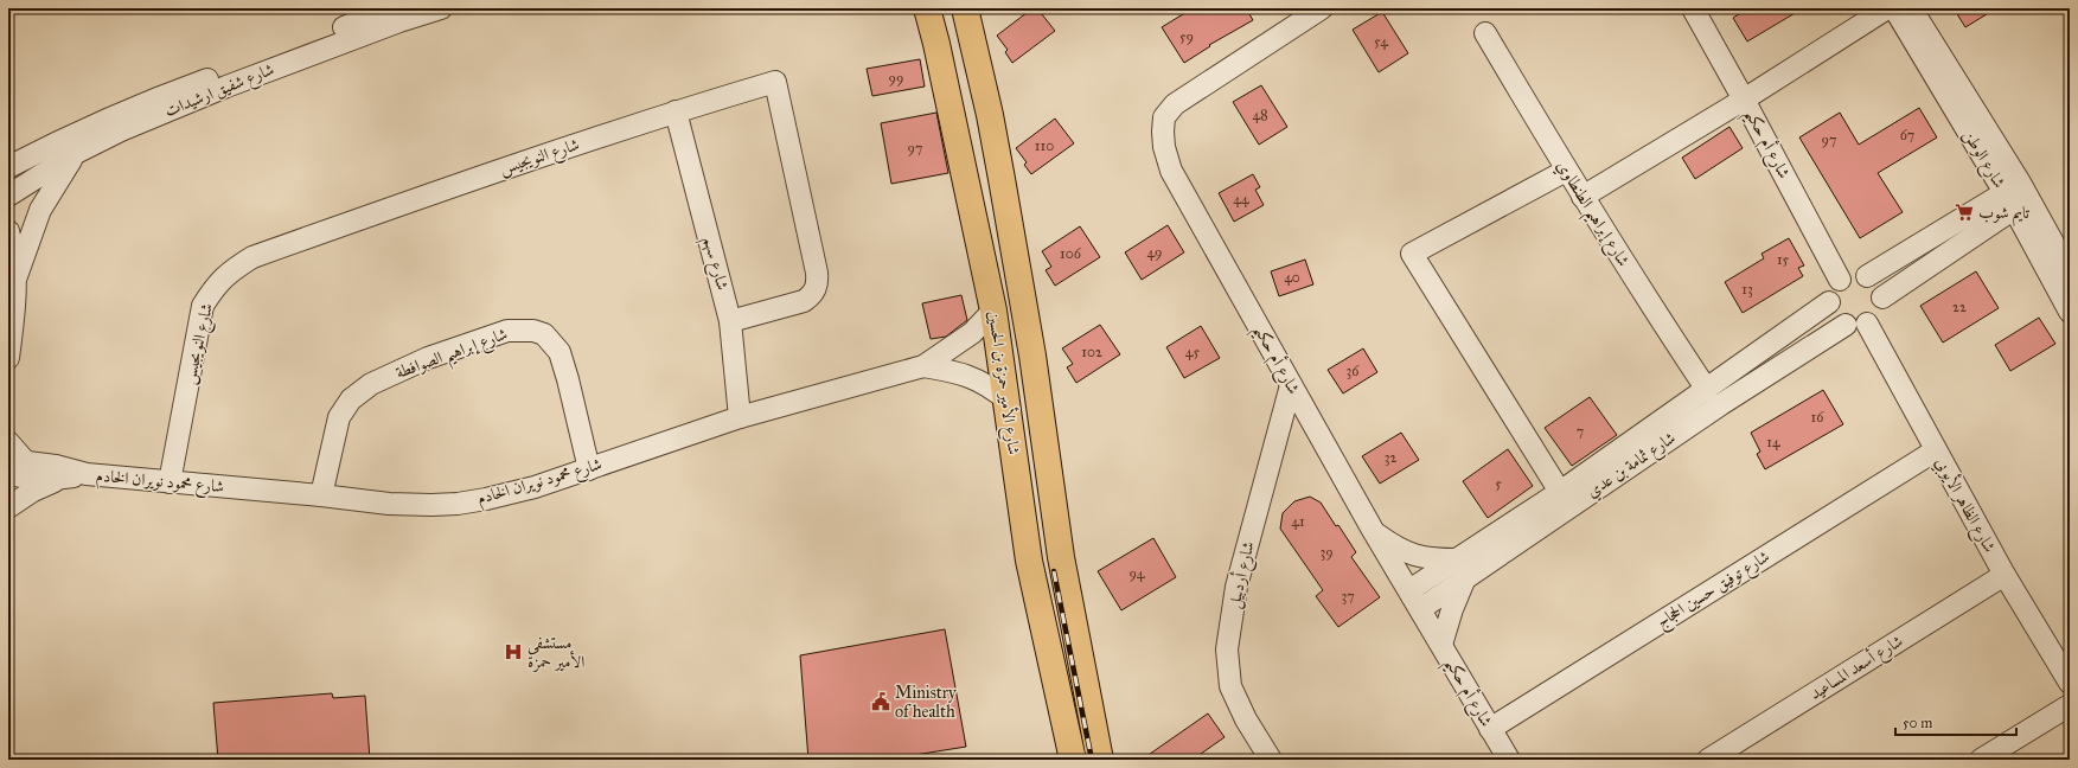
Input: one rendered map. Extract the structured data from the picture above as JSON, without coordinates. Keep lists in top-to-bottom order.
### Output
{
  "streets": {
    "main road": ["شارع الأمير حمزة بن الحسين"],
    "street": [
      "شارع شفيق ارشيدات",
      "شارع أم حكيم",
      "شارع النويجيس",
      "شارع الوطن",
      "شارع إبراهيم الطنطاوي",
      "شارع سهم",
      "شارع إبراهيم الصوافطة",
      "شارع ثمامة بن عدي",
      "شارع محمود نويران الخادم",
      "شارع الظاهر الأيوبي",
      "شارع أردبيل",
      "شارع توفيق حسين الحجاج",
      "شارع أسعد المساعيد"
    ]
  },
  "crossings": [
    ["شارع أم حكيم", "شارع ثمامة بن عدي"],
    ["شارع أم حكيم", "شارع الظاهر الأيوبي"],
    ["شارع أم حكيم", "شارع أردبيل"],
    ["شارع أم حكيم", "شارع توفيق حسين الحجاج"],
    ["شارع النويجيس", "شارع سهم"],
    ["شارع النويجيس", "شارع محمود نويران الخادم"],
    ["شارع إبراهيم الطنطاوي", "شارع ثمامة بن عدي"],
    ["شارع سهم", "شارع محمود نويران الخادم"],
    ["شارع إبراهيم الصوافطة", "شارع محمود نويران الخادم"],
    ["شارع الأمير حمزة بن الحسين", "شارع محمود نويران الخادم"],
    ["شارع ثمامة بن عدي", "شارع الظاهر الأيوبي"],
    ["شارع الظاهر الأيوبي", "شارع توفيق حسين الحجاج"],
    ["شارع الظاهر الأيوبي", "شارع أسعد المساعيد"]
  ],
  "places": {
    "supermarket": ["تايم شوب"],
    "hospital": ["مستشفى الأمير حمزة"],
    "public building": ["Ministry of health"]
  },
  "house_numbers": [
    "59",
    "54",
    "99",
    "48",
    "67",
    "97",
    "110",
    "97",
    "44",
    "49",
    "106",
    "15",
    "40",
    "13",
    "22",
    "102",
    "45",
    "36",
    "16",
    "7",
    "14",
    "32",
    "5",
    "41",
    "39",
    "94",
    "37"
  ],
  "scale_bar": "50 m"
}
